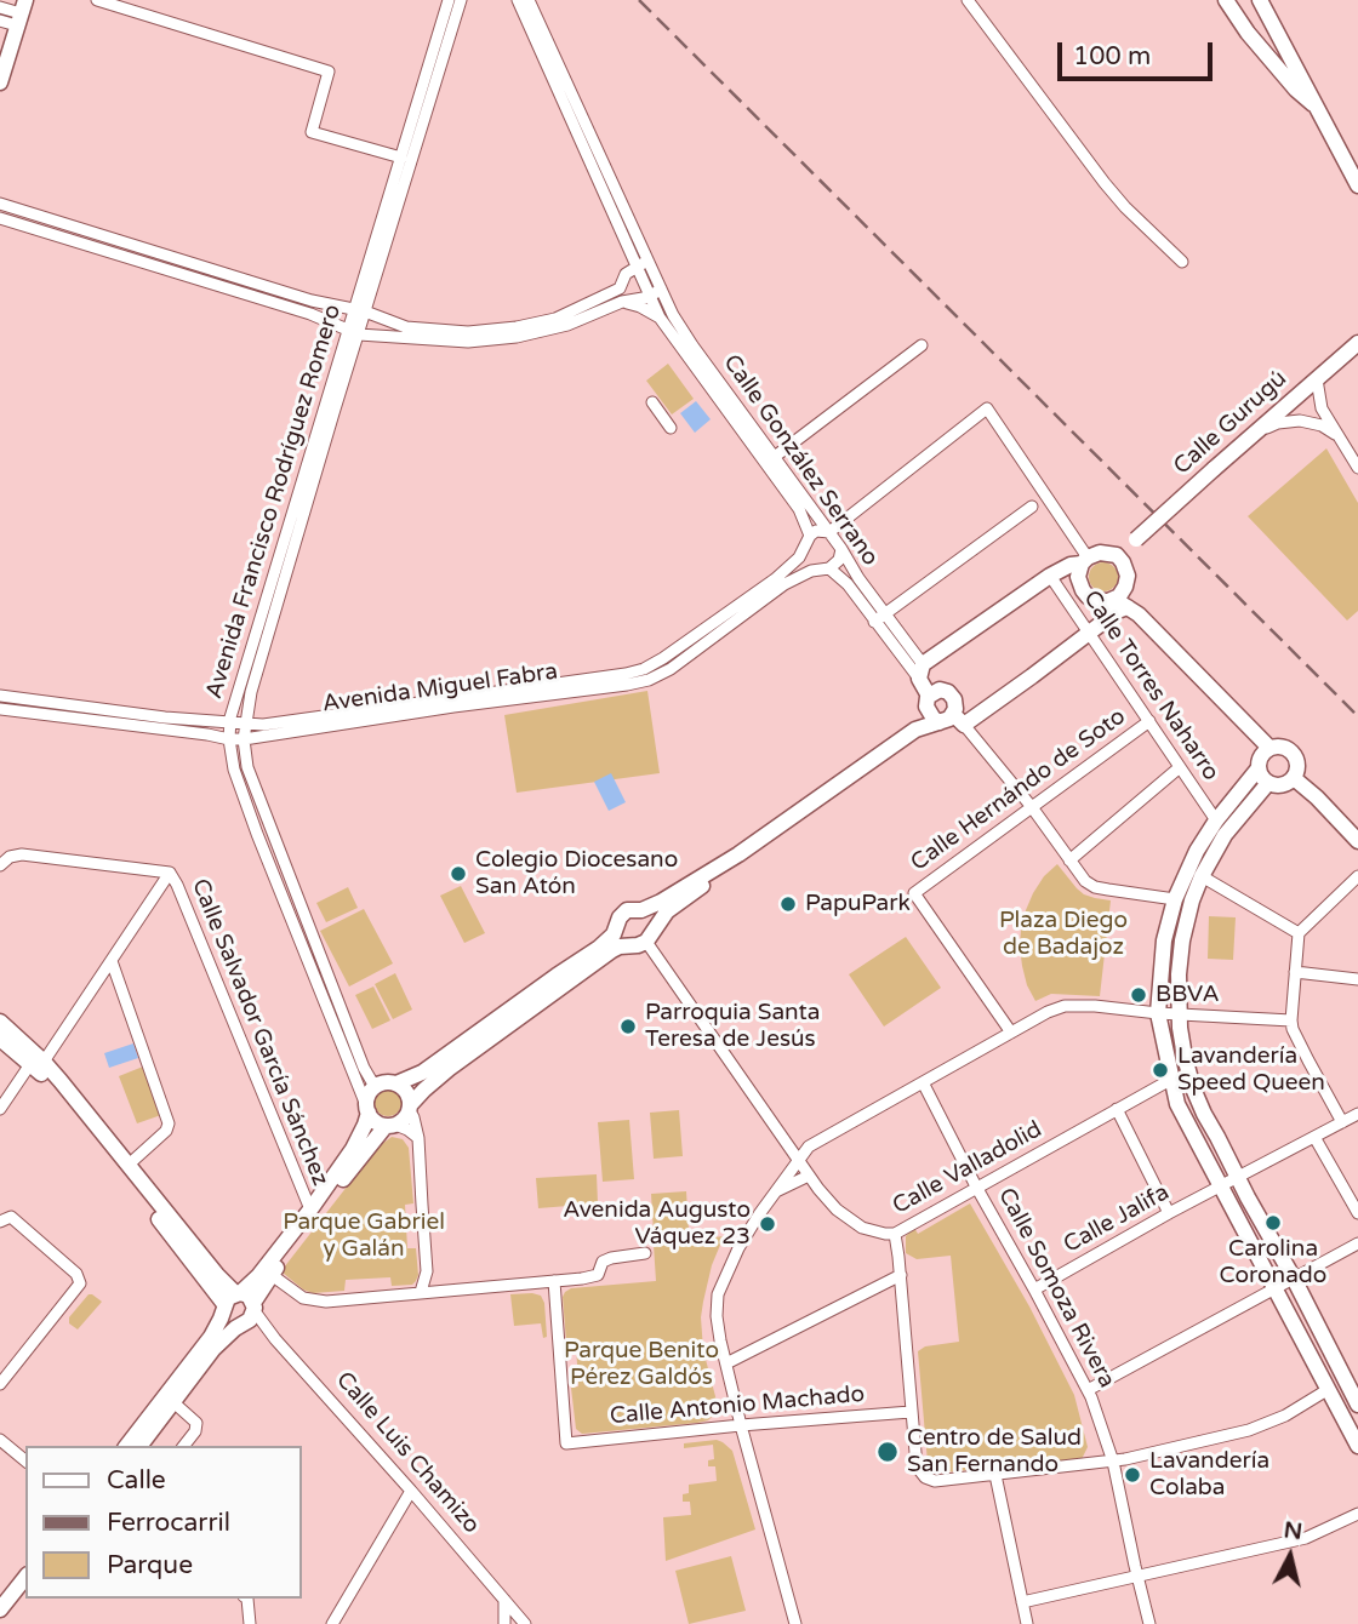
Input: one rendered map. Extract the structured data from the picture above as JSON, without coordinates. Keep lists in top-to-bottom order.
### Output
{
  "streets": {
    "main road": ["Calle Gurugú"],
    "street": [
      "Calle González Serrano",
      "Avenida Francisco Rodríguez Romero",
      "Calle Torres Naharro",
      "Avenida Miguel Fabra",
      "Calle Hernándo de Soto",
      "Calle Salvador García Sánchez",
      "Calle Valladolid",
      "Calle Jalifa",
      "Calle Somoza Rivera",
      "Calle Antonio Machado",
      "Calle Luis Chamizo"
    ]
  },
  "crossings": [
    ["Calle González Serrano", "Avenida Miguel Fabra"],
    ["Avenida Francisco Rodríguez Romero", "Avenida Miguel Fabra"],
    ["Calle Torres Naharro", "Calle Hernándo de Soto"],
    ["Calle Valladolid", "Calle Somoza Rivera"],
    ["Calle Jalifa", "Calle Somoza Rivera"]
  ],
  "parks": ["Plaza Diego de Badajoz", "Parque Gabriel y Galán", "Parque Benito Pérez Galdós"],
  "places": [
    "Colegio Diocesano San Atón",
    "PapuPark",
    "BBVA",
    "Parroquia Santa Teresa de Jesús",
    "Lavandería Speed Queen",
    "Carolina Coronado",
    "Avenida Augusto Váquez 23",
    "Centro de Salud San Fernando",
    "Lavandería Colaba"
  ],
  "legend": ["Calle", "Ferrocarril", "Parque"],
  "scale_bar": "100 m",
  "north": "top"
}
